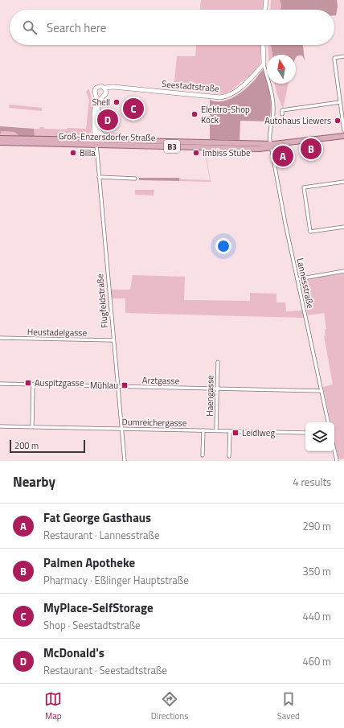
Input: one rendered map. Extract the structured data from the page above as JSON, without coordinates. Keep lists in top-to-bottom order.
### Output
{
  "streets": {
    "main road": ["Groß-Enzersdorfer Straße", "B3"],
    "street": [
      "Seestadtstraße",
      "Lannesstraße",
      "Flugfeldstraße",
      "Heustadelgasse",
      "Arztgasse",
      "Haengasse",
      "Dumreichergasse"
    ]
  },
  "crossings": [
    ["Seestadtstraße", "Lannesstraße"],
    ["Groß-Enzersdorfer Straße", "B3"],
    ["Groß-Enzersdorfer Straße", "Lannesstraße"],
    ["Groß-Enzersdorfer Straße", "Flugfeldstraße"],
    ["B3", "Lannesstraße"],
    ["Lannesstraße", "Arztgasse"],
    ["Flugfeldstraße", "Heustadelgasse"],
    ["Flugfeldstraße", "Arztgasse"],
    ["Flugfeldstraße", "Dumreichergasse"],
    ["Arztgasse", "Haengasse"],
    ["Haengasse", "Dumreichergasse"]
  ],
  "places": {
    "other": [
      "Shell",
      "Elektro-Shop Köck",
      "Autohaus Liewers",
      "Billa",
      "Imbiss Stube"
    ],
    "transit": ["Auspitzgasse", "Mühlau", "Leidlweg"]
  },
  "scale_bar": "200 m",
  "north": "top",
  "page": {
    "search": "Search here",
    "pins": [
      "C",
      "D",
      "B",
      "A"
    ],
    "scale": "200 m",
    "heading": ["Nearby", "4 results"],
    "list": [
      {
        "mark": "A",
        "name": "Fat George Gasthaus",
        "note": "Restaurant · Lannesstraße",
        "value": "290 m"
      },
      {
        "mark": "B",
        "name": "Palmen Apotheke",
        "note": "Pharmacy · Eßlinger Hauptstraße",
        "value": "350 m"
      },
      {
        "mark": "C",
        "name": "MyPlace-SelfStorage",
        "note": "Shop · Seestadtstraße",
        "value": "440 m"
      },
      {
        "mark": "D",
        "name": "McDonald's",
        "note": "Restaurant · Seestadtstraße",
        "value": "460 m"
      }
    ],
    "nav": ["Map", "Directions", "Saved"]
  }
}
